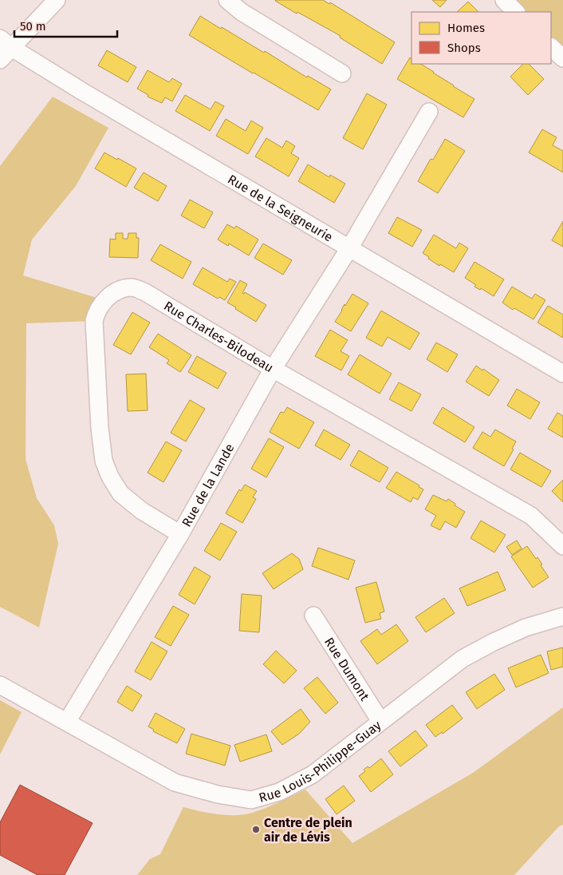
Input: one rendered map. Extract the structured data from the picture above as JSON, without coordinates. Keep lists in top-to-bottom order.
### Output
{
  "streets": {
    "street": [
      "Rue de la Seigneurie",
      "Rue Charles-Bilodeau",
      "Rue de la Lande",
      "Rue Dumont",
      "Rue Louis-Philippe-Guay"
    ]
  },
  "crossings": [
    ["Rue de la Seigneurie", "Rue de la Lande"],
    ["Rue Charles-Bilodeau", "Rue de la Lande"],
    ["Rue de la Lande", "Rue Louis-Philippe-Guay"],
    ["Rue Dumont", "Rue Louis-Philippe-Guay"]
  ],
  "places": ["Centre de plein air de Lévis"],
  "legend": ["Homes", "Shops"],
  "scale_bar": "50 m"
}
